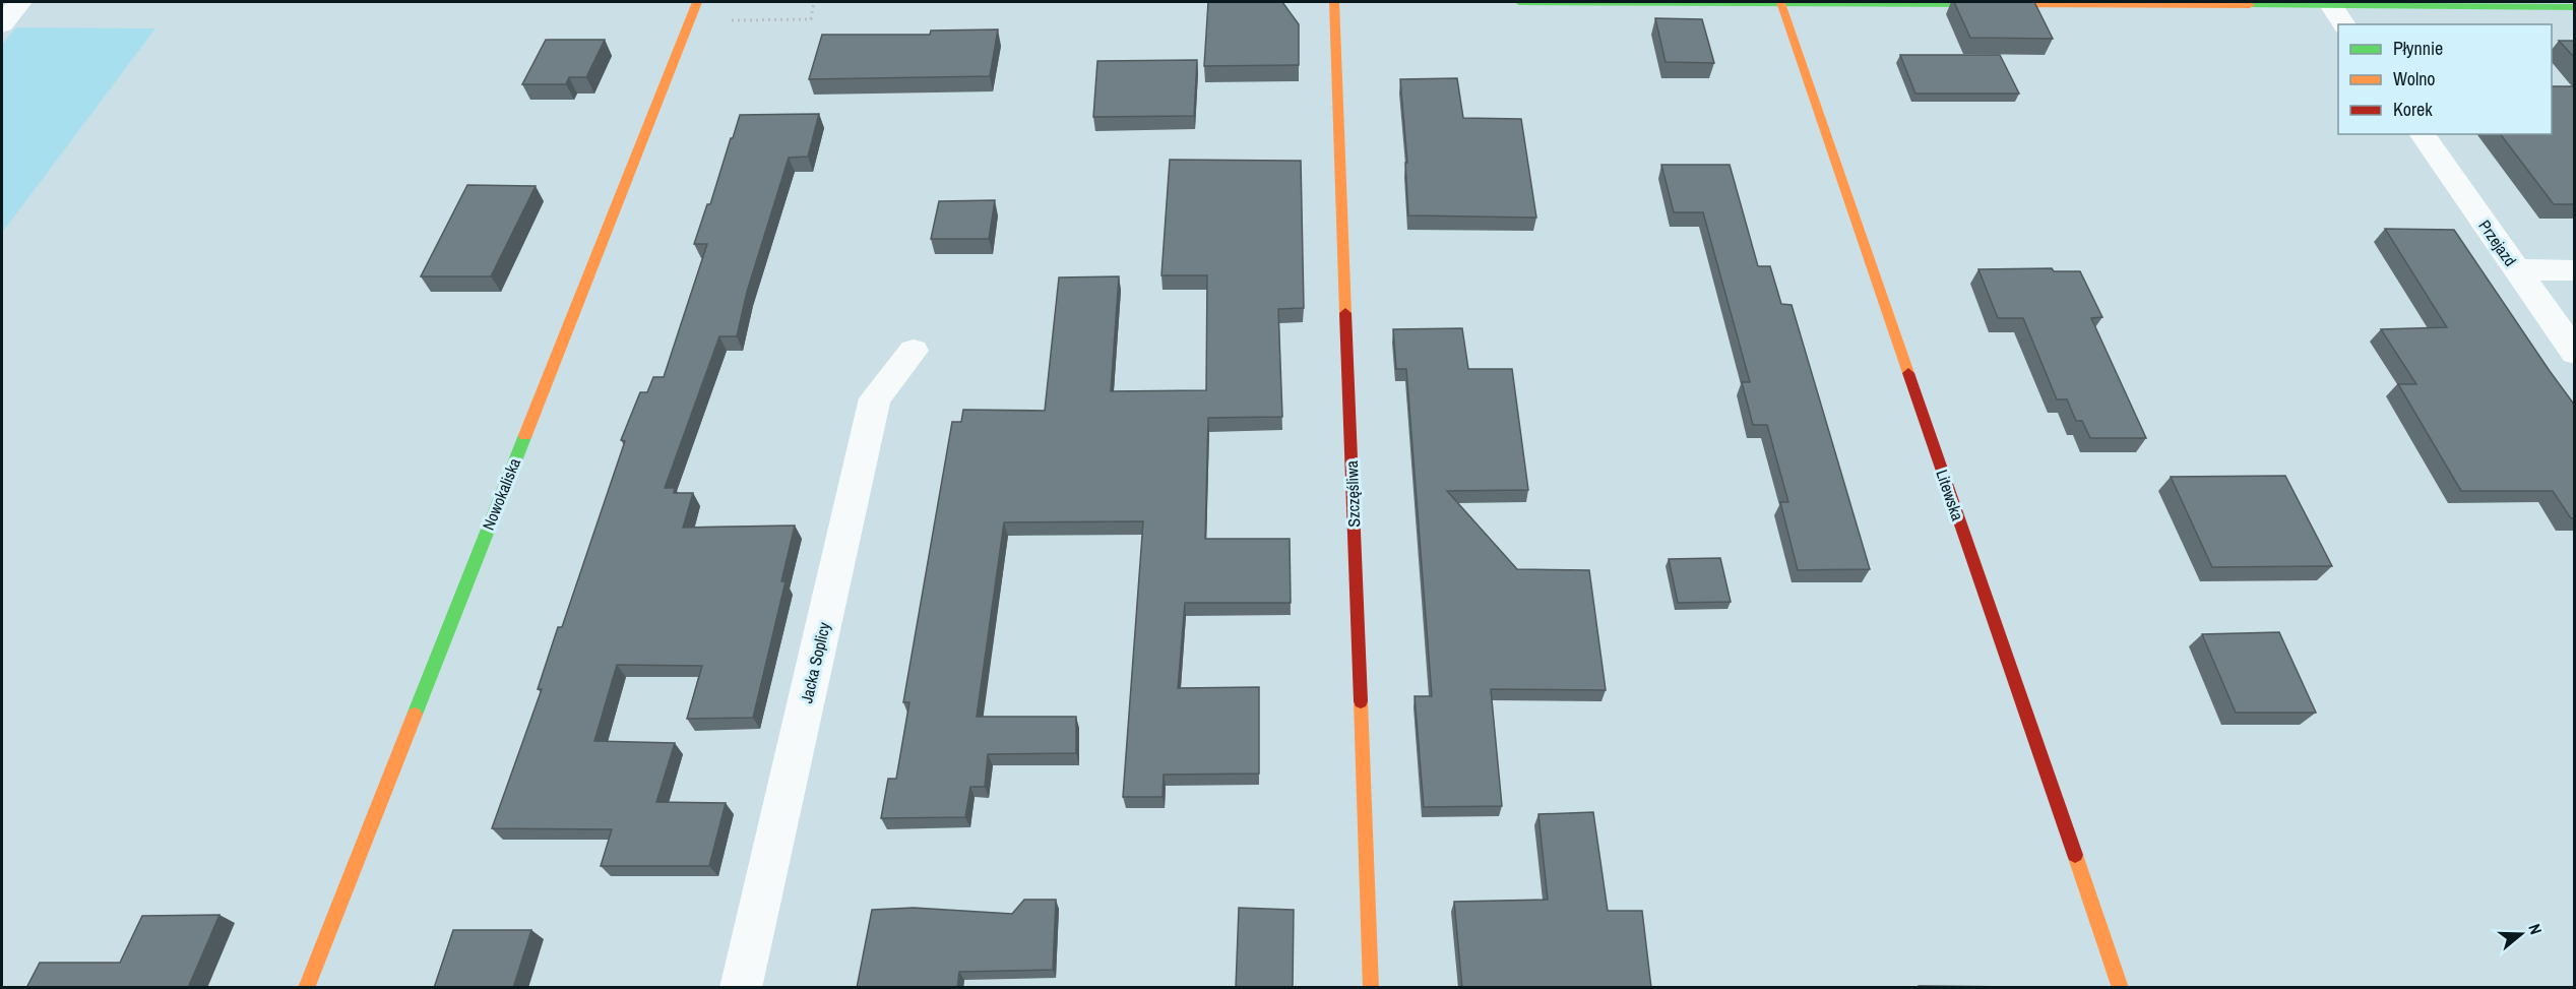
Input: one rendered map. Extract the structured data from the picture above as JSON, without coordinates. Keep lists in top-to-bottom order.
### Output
{
  "streets": {
    "street": [
      "Przejazd",
      "Nowokaliska",
      "Szczęśliwa",
      "Litewska",
      "Jacka Soplicy"
    ]
  },
  "legend": ["Płynnie", "Wolno", "Korek"],
  "north": "right"
}
